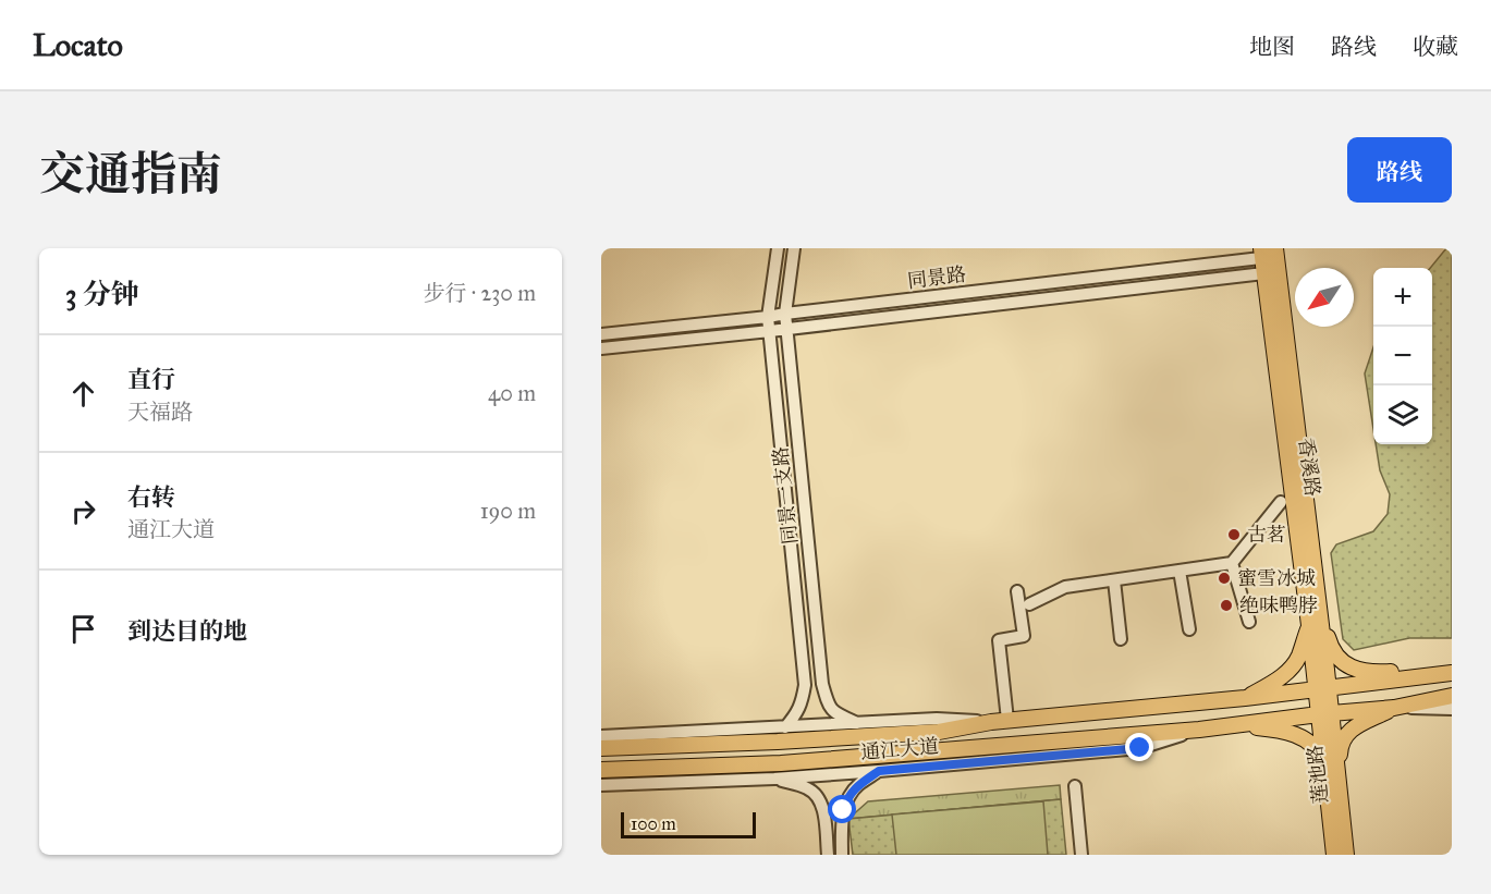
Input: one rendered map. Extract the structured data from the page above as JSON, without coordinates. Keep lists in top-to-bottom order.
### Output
{
  "streets": {
    "main road": ["香溪路", "通江大道", "莲池路"],
    "street": ["同景路", "同景一支路"]
  },
  "crossings": [
    ["同景路", "香溪路"],
    ["同景路", "同景一支路"],
    ["香溪路", "通江大道"],
    ["香溪路", "莲池路"],
    ["同景一支路", "通江大道"],
    ["通江大道", "莲池路"]
  ],
  "places": ["古茗", "蜜雪冰城", "绝味鸭脖"],
  "scale_bar": "100 m",
  "north": "bottom left",
  "page": {
    "header": "Locato",
    "nav": ["地图", "路线", "收藏"],
    "title": "交通指南",
    "buttons": "路线",
    "heading": ["3 分钟", "步行 · 230 m"],
    "map_buttons": ["+", "−"],
    "list": [
      ["直行", "天福路", "40 m"],
      ["右转", "通江大道", "190 m"],
      "到达目的地"
    ],
    "scale": "100 m"
  }
}
